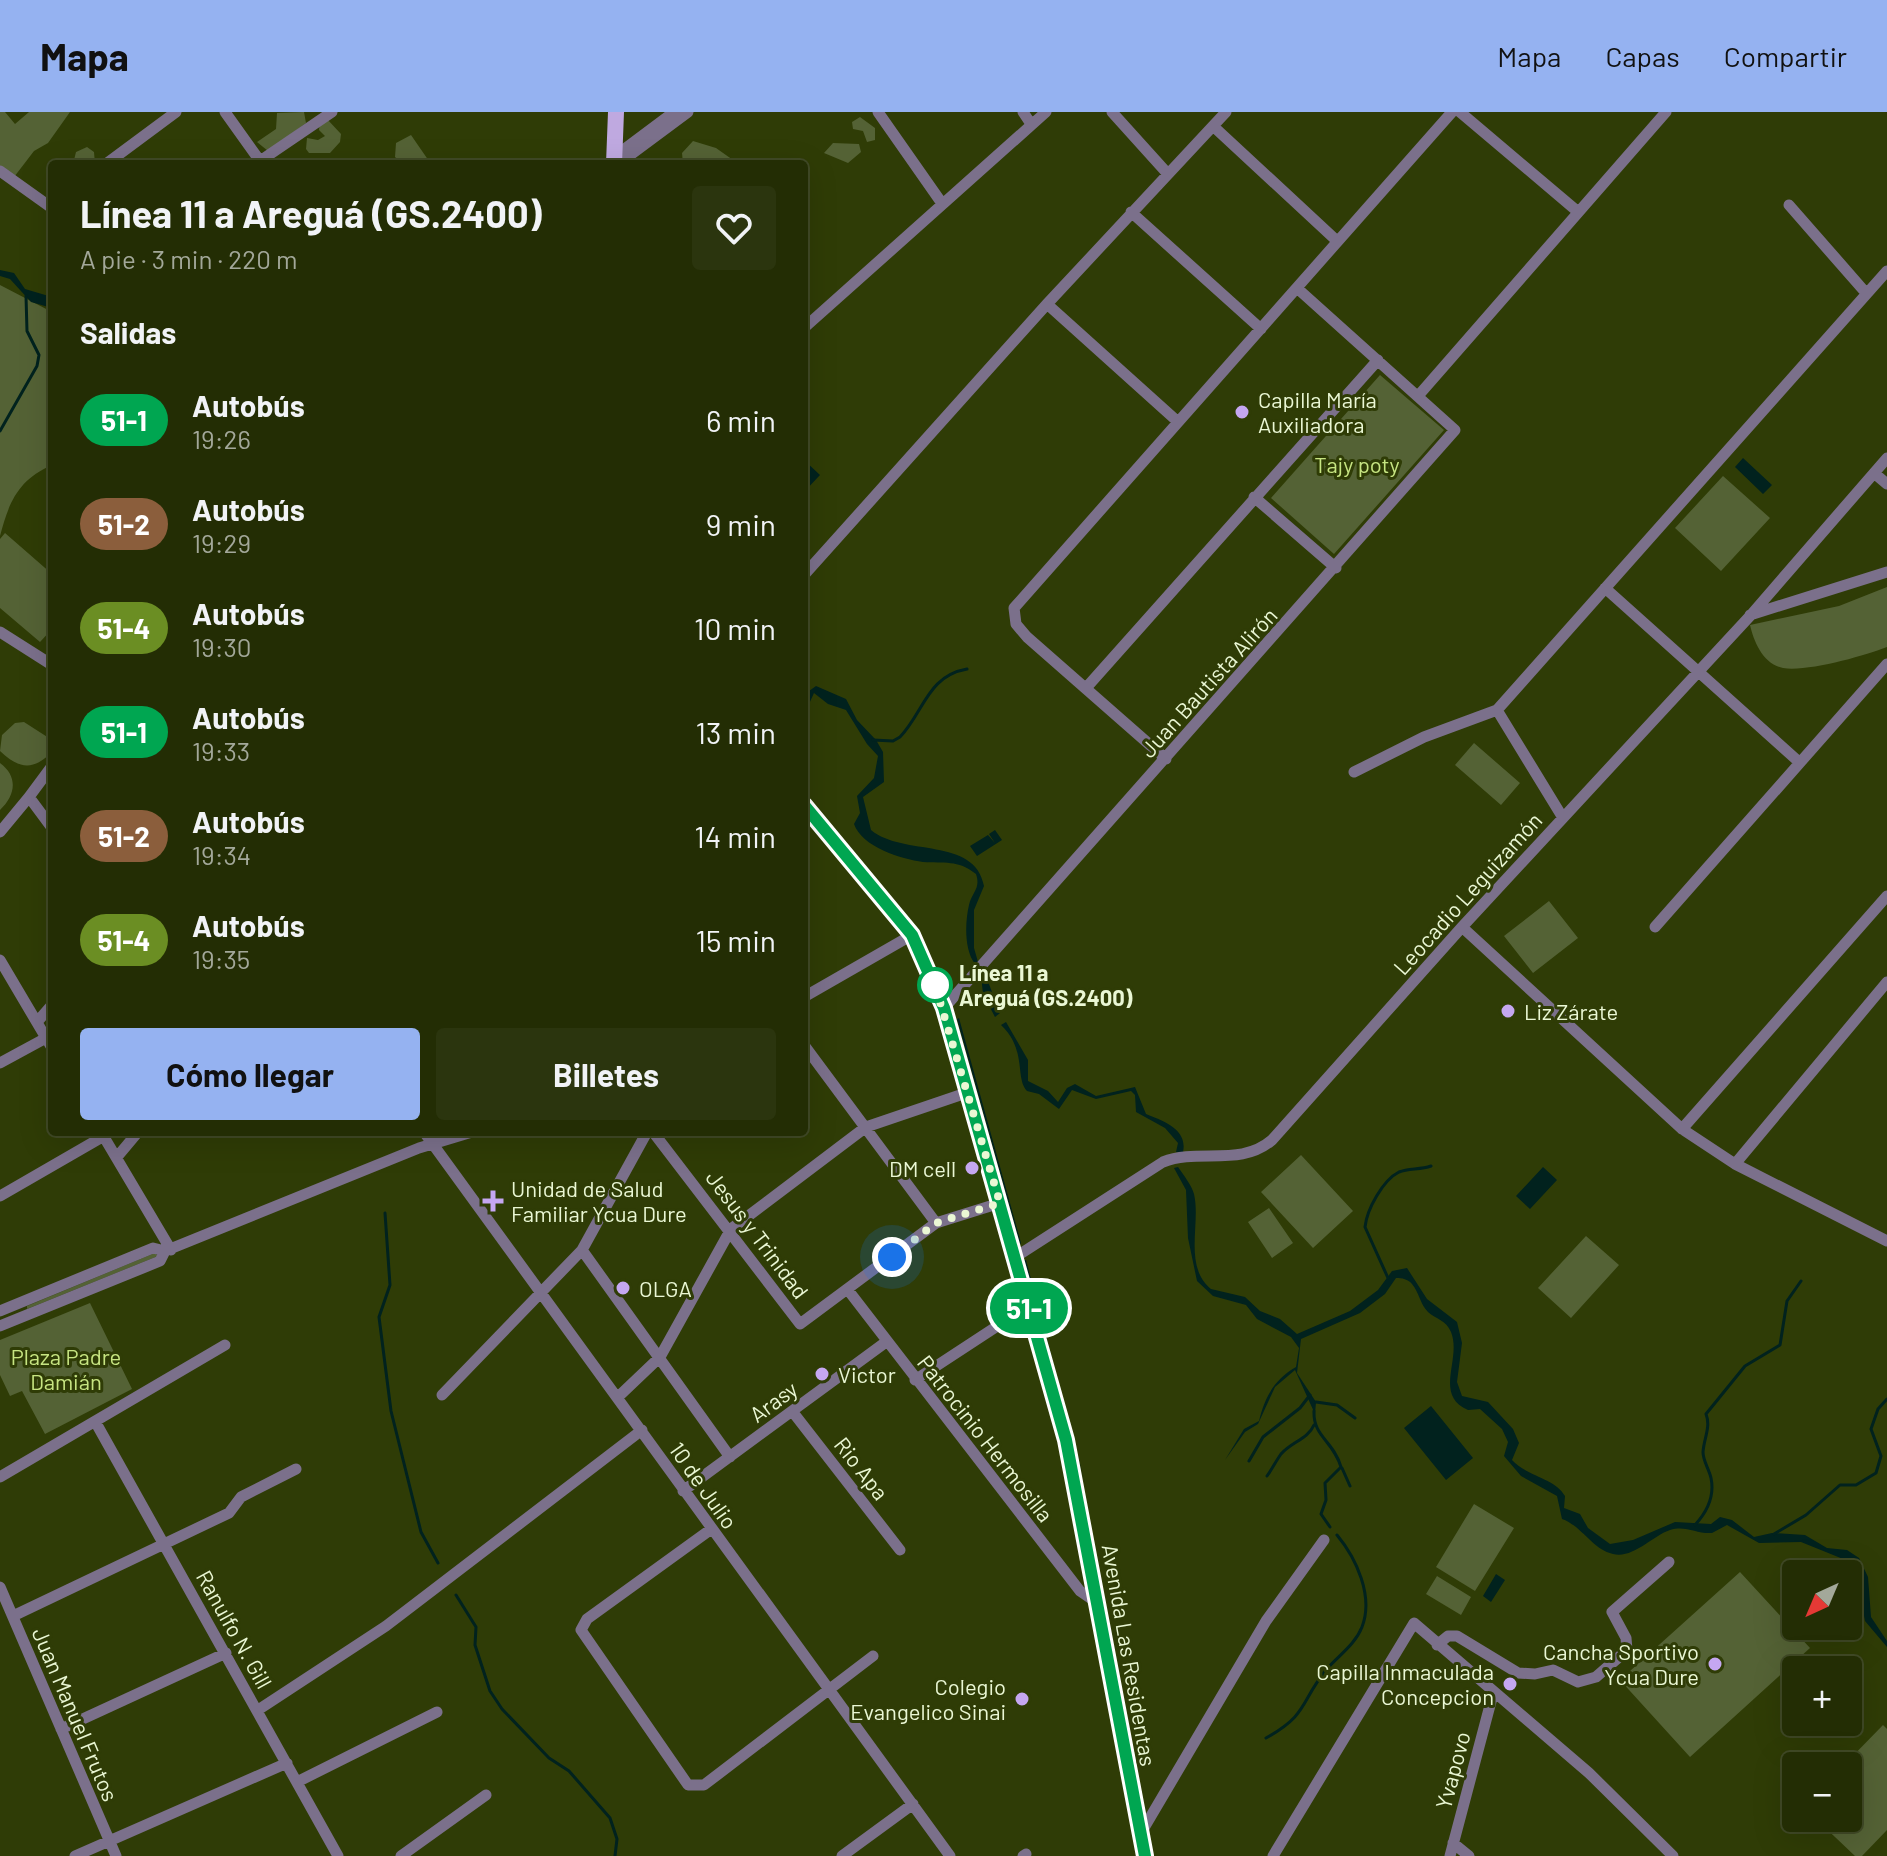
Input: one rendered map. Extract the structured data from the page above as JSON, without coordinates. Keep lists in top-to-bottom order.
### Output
{
  "streets": {
    "main road": ["Avenida Las Residentas"],
    "street": [
      "Juan Bautista Alirón",
      "Leocadio Leguizamón",
      "Jesus y Trinidad",
      "Arasy",
      "Patrocinio Hermosilla",
      "Rio Apa",
      "10 de Julio",
      "Ranulfo N. Gill",
      "Juan Manuel Frutos",
      "Yvapovo"
    ]
  },
  "crossings": [
    ["Juan Bautista Alirón", "Avenida Las Residentas"],
    ["Leocadio Leguizamón", "Avenida Las Residentas"],
    ["Jesus y Trinidad", "Patrocinio Hermosilla"],
    ["Arasy", "Patrocinio Hermosilla"],
    ["Arasy", "Rio Apa"],
    ["Arasy", "10 de Julio"],
    ["Patrocinio Hermosilla", "Avenida Las Residentas"]
  ],
  "parks": ["Tajy poty", "Plaza Padre Damián"],
  "places": {
    "other": [
      "Capilla María Auxiliadora",
      "Línea 11 a Areguá (GS.2400)",
      "Liz Zárate",
      "DM cell",
      "OLGA",
      "Victor",
      "Cancha Sportivo Ycua Dure",
      "Capilla Inmaculada Concepcion",
      "Colegio Evangelico Sinai"
    ],
    "health": ["Unidad de Salud Familiar Ycua Dure"]
  },
  "lines": ["bus line 51-1"],
  "north": "bottom left",
  "page": {
    "header": "Mapa",
    "nav": ["Mapa", "Capas", "Compartir"],
    "on_map": "51-1",
    "heading": [
      ["Línea 11 a Areguá (GS.2400)", "A pie · 3 min · 220 m"],
      "Salidas"
    ],
    "list": [
      {
        "mark": "51-1",
        "name": "Autobús",
        "note": "19:26",
        "value": "6 min"
      },
      {
        "mark": "51-2",
        "name": "Autobús",
        "note": "19:29",
        "value": "9 min"
      },
      {
        "mark": "51-4",
        "name": "Autobús",
        "note": "19:30",
        "value": "10 min"
      },
      {
        "mark": "51-1",
        "name": "Autobús",
        "note": "19:33",
        "value": "13 min"
      },
      {
        "mark": "51-2",
        "name": "Autobús",
        "note": "19:34",
        "value": "14 min"
      },
      {
        "mark": "51-4",
        "name": "Autobús",
        "note": "19:35",
        "value": "15 min"
      }
    ],
    "buttons": ["Cómo llegar", "Billetes"],
    "map_buttons": ["+", "−"]
  }
}
